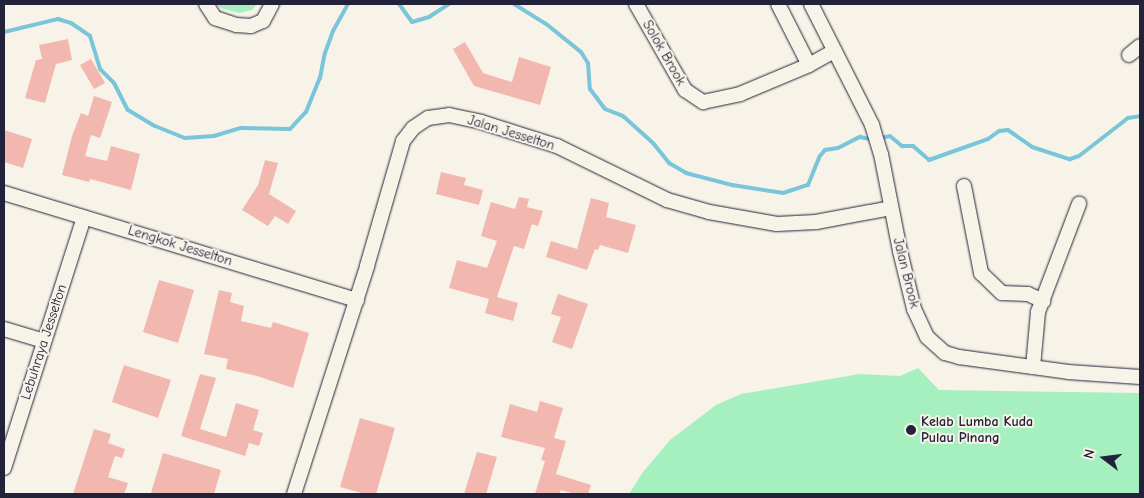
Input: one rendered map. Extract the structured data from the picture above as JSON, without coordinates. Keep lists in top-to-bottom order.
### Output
{
  "streets": {
    "street": [
      "Solok Brook",
      "Jalan Jesselton",
      "Lengkok Jesselton",
      "Jalan Brook",
      "Lebuhraya Jesselton"
    ]
  },
  "crossings": [
    ["Solok Brook", "Jalan Brook"],
    ["Jalan Jesselton", "Lengkok Jesselton"],
    ["Jalan Jesselton", "Jalan Brook"],
    ["Lengkok Jesselton", "Lebuhraya Jesselton"]
  ],
  "places": ["Kelab Lumba Kuda Pulau Pinang"],
  "north": "left"
}
